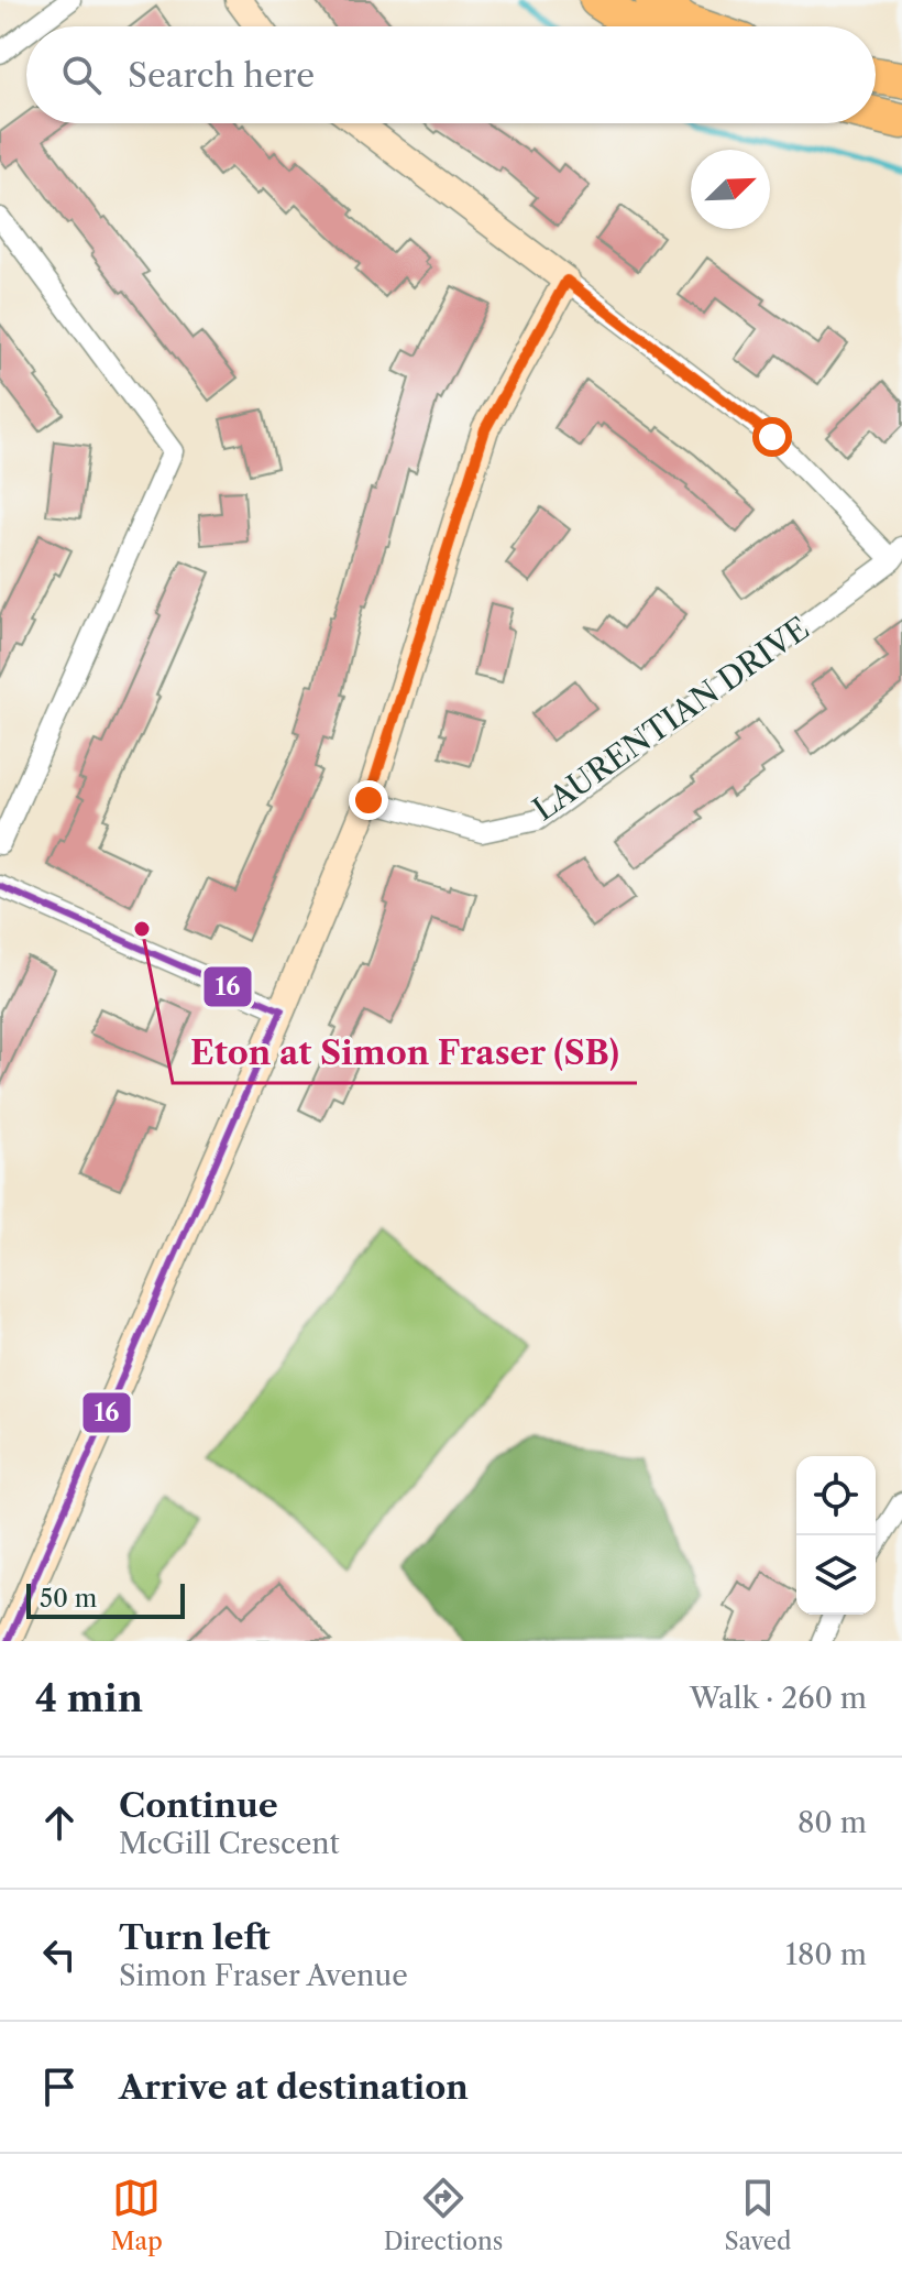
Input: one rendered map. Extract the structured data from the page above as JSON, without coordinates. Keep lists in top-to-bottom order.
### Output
{
  "streets": {
    "street": ["LAURENTIAN DRIVE"]
  },
  "places": ["Eton at Simon Fraser (SB)"],
  "lines": ["transit line 16"],
  "scale_bar": "50 m",
  "north": "top right",
  "page": {
    "search": "Search here",
    "scale": "50 m",
    "heading": ["4 min", "Walk · 260 m"],
    "list": [
      ["Continue", "McGill Crescent", "80 m"],
      ["Turn left", "Simon Fraser Avenue", "180 m"],
      "Arrive at destination"
    ],
    "nav": ["Map", "Directions", "Saved"]
  }
}
